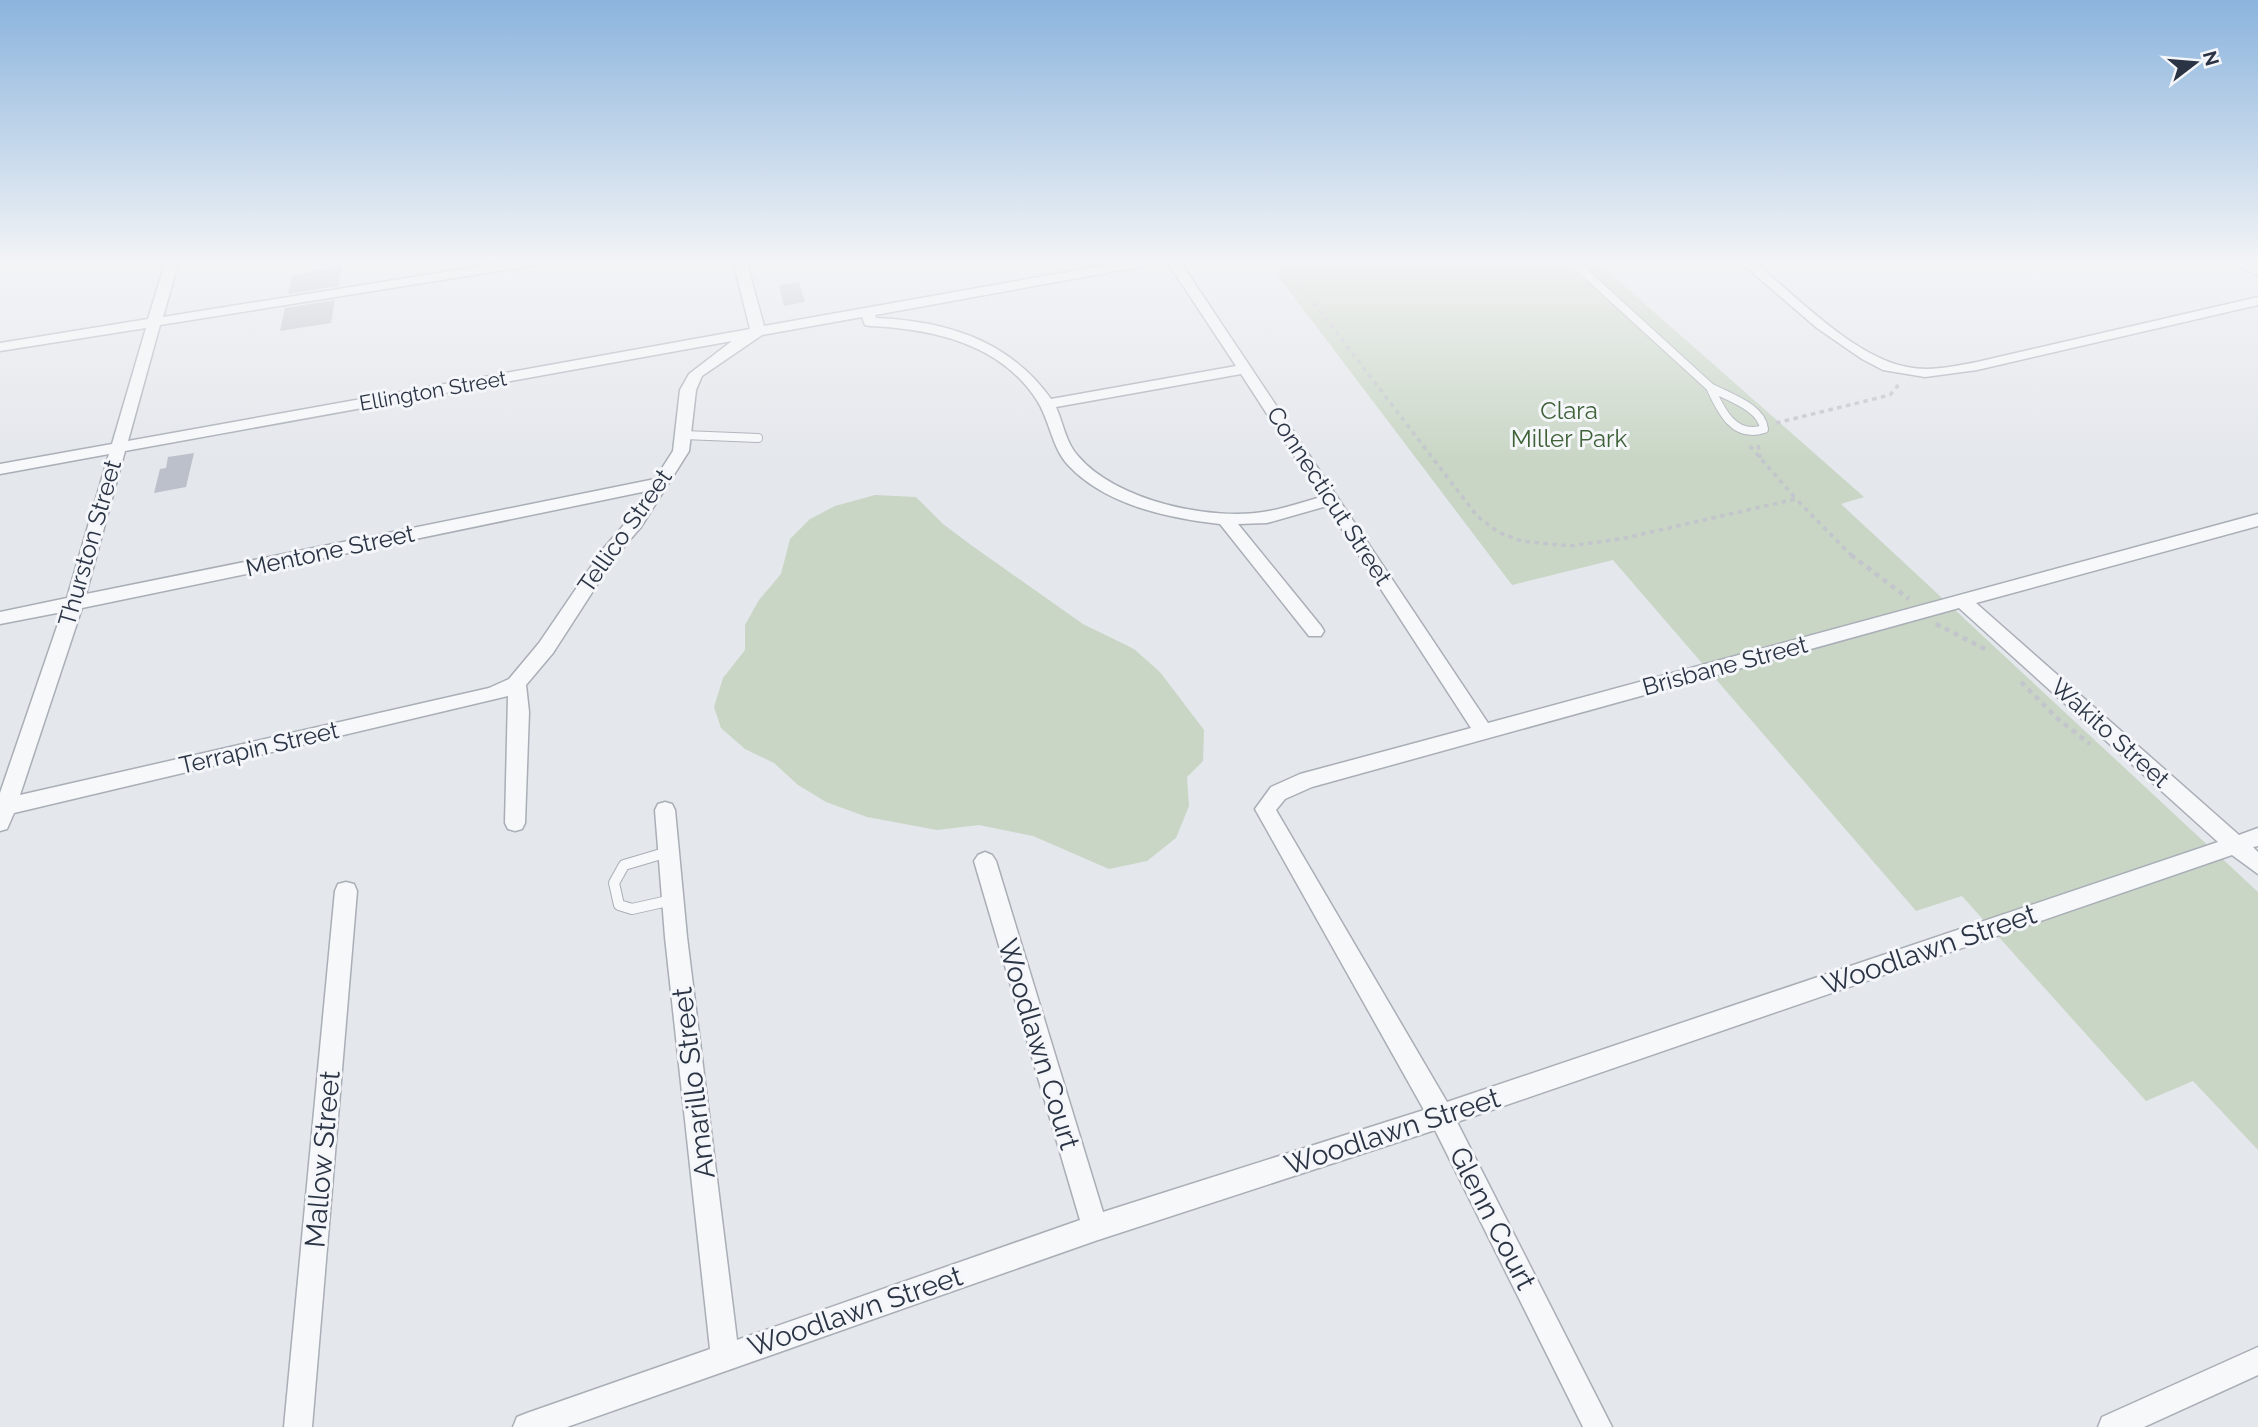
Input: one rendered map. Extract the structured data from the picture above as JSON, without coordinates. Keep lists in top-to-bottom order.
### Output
{
  "streets": {
    "street": [
      "Ellington Street",
      "Connecticut Street",
      "Tellico Street",
      "Thurston Street",
      "Mentone Street",
      "Brisbane Street",
      "Wakito Street",
      "Terrapin Street",
      "Woodlawn Street",
      "Woodlawn Court",
      "Amarillo Street",
      "Mallow Street",
      "Glenn Court"
    ]
  },
  "crossings": [
    ["Ellington Street", "Tellico Street"],
    ["Ellington Street", "Thurston Street"],
    ["Connecticut Street", "Brisbane Street"],
    ["Tellico Street", "Mentone Street"],
    ["Tellico Street", "Terrapin Street"],
    ["Thurston Street", "Mentone Street"],
    ["Thurston Street", "Terrapin Street"],
    ["Brisbane Street", "Wakito Street"],
    ["Brisbane Street", "Glenn Court"],
    ["Wakito Street", "Woodlawn Street"],
    ["Woodlawn Street", "Woodlawn Court"],
    ["Woodlawn Street", "Amarillo Street"],
    ["Woodlawn Street", "Glenn Court"]
  ],
  "parks": ["Clara Miller Park"],
  "north": "right"
}
